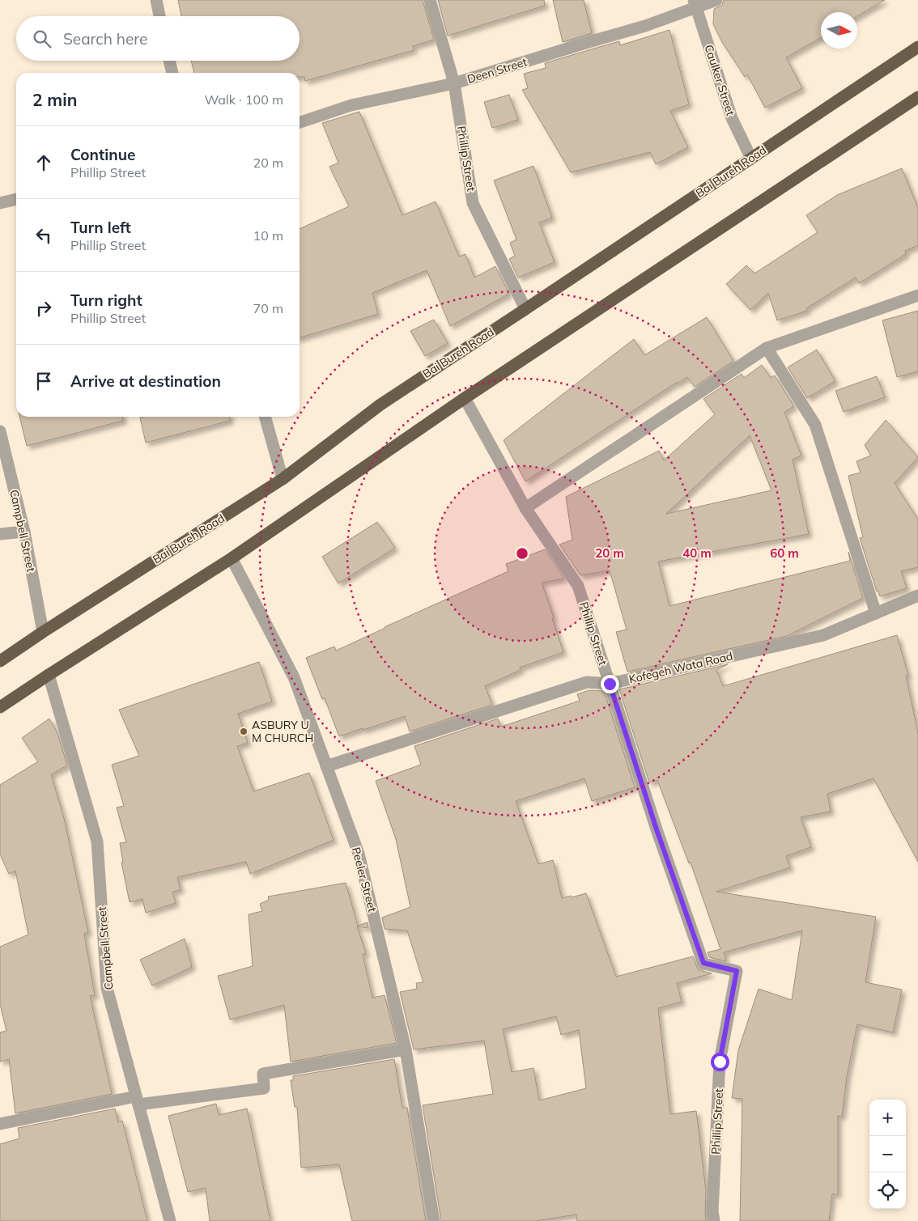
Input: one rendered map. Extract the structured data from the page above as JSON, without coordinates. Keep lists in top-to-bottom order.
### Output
{
  "streets": {
    "highway": ["Bai Bureh Road"],
    "street": [
      "Deen Street",
      "Caulker Street",
      "Phillip Street",
      "Campbell Street",
      "Kofegeh Wata Road",
      "Peeler Street"
    ]
  },
  "crossings": [
    ["Deen Street", "Caulker Street"],
    ["Deen Street", "Phillip Street"],
    ["Caulker Street", "Bai Bureh Road"],
    ["Phillip Street", "Bai Bureh Road"],
    ["Phillip Street", "Kofegeh Wata Road"],
    ["Bai Bureh Road", "Campbell Street"],
    ["Kofegeh Wata Road", "Peeler Street"]
  ],
  "places": ["ASBURY U M CHURCH"],
  "north": "right",
  "page": {
    "search": "Search here",
    "heading": ["2 min", "Walk · 100 m"],
    "list": [
      ["Continue", "Phillip Street", "20 m"],
      ["Turn left", "Phillip Street", "10 m"],
      ["Turn right", "Phillip Street", "70 m"],
      "Arrive at destination"
    ],
    "map_buttons": ["+", "−"]
  },
  "rings": ["20 m", "40 m", "60 m"]
}
